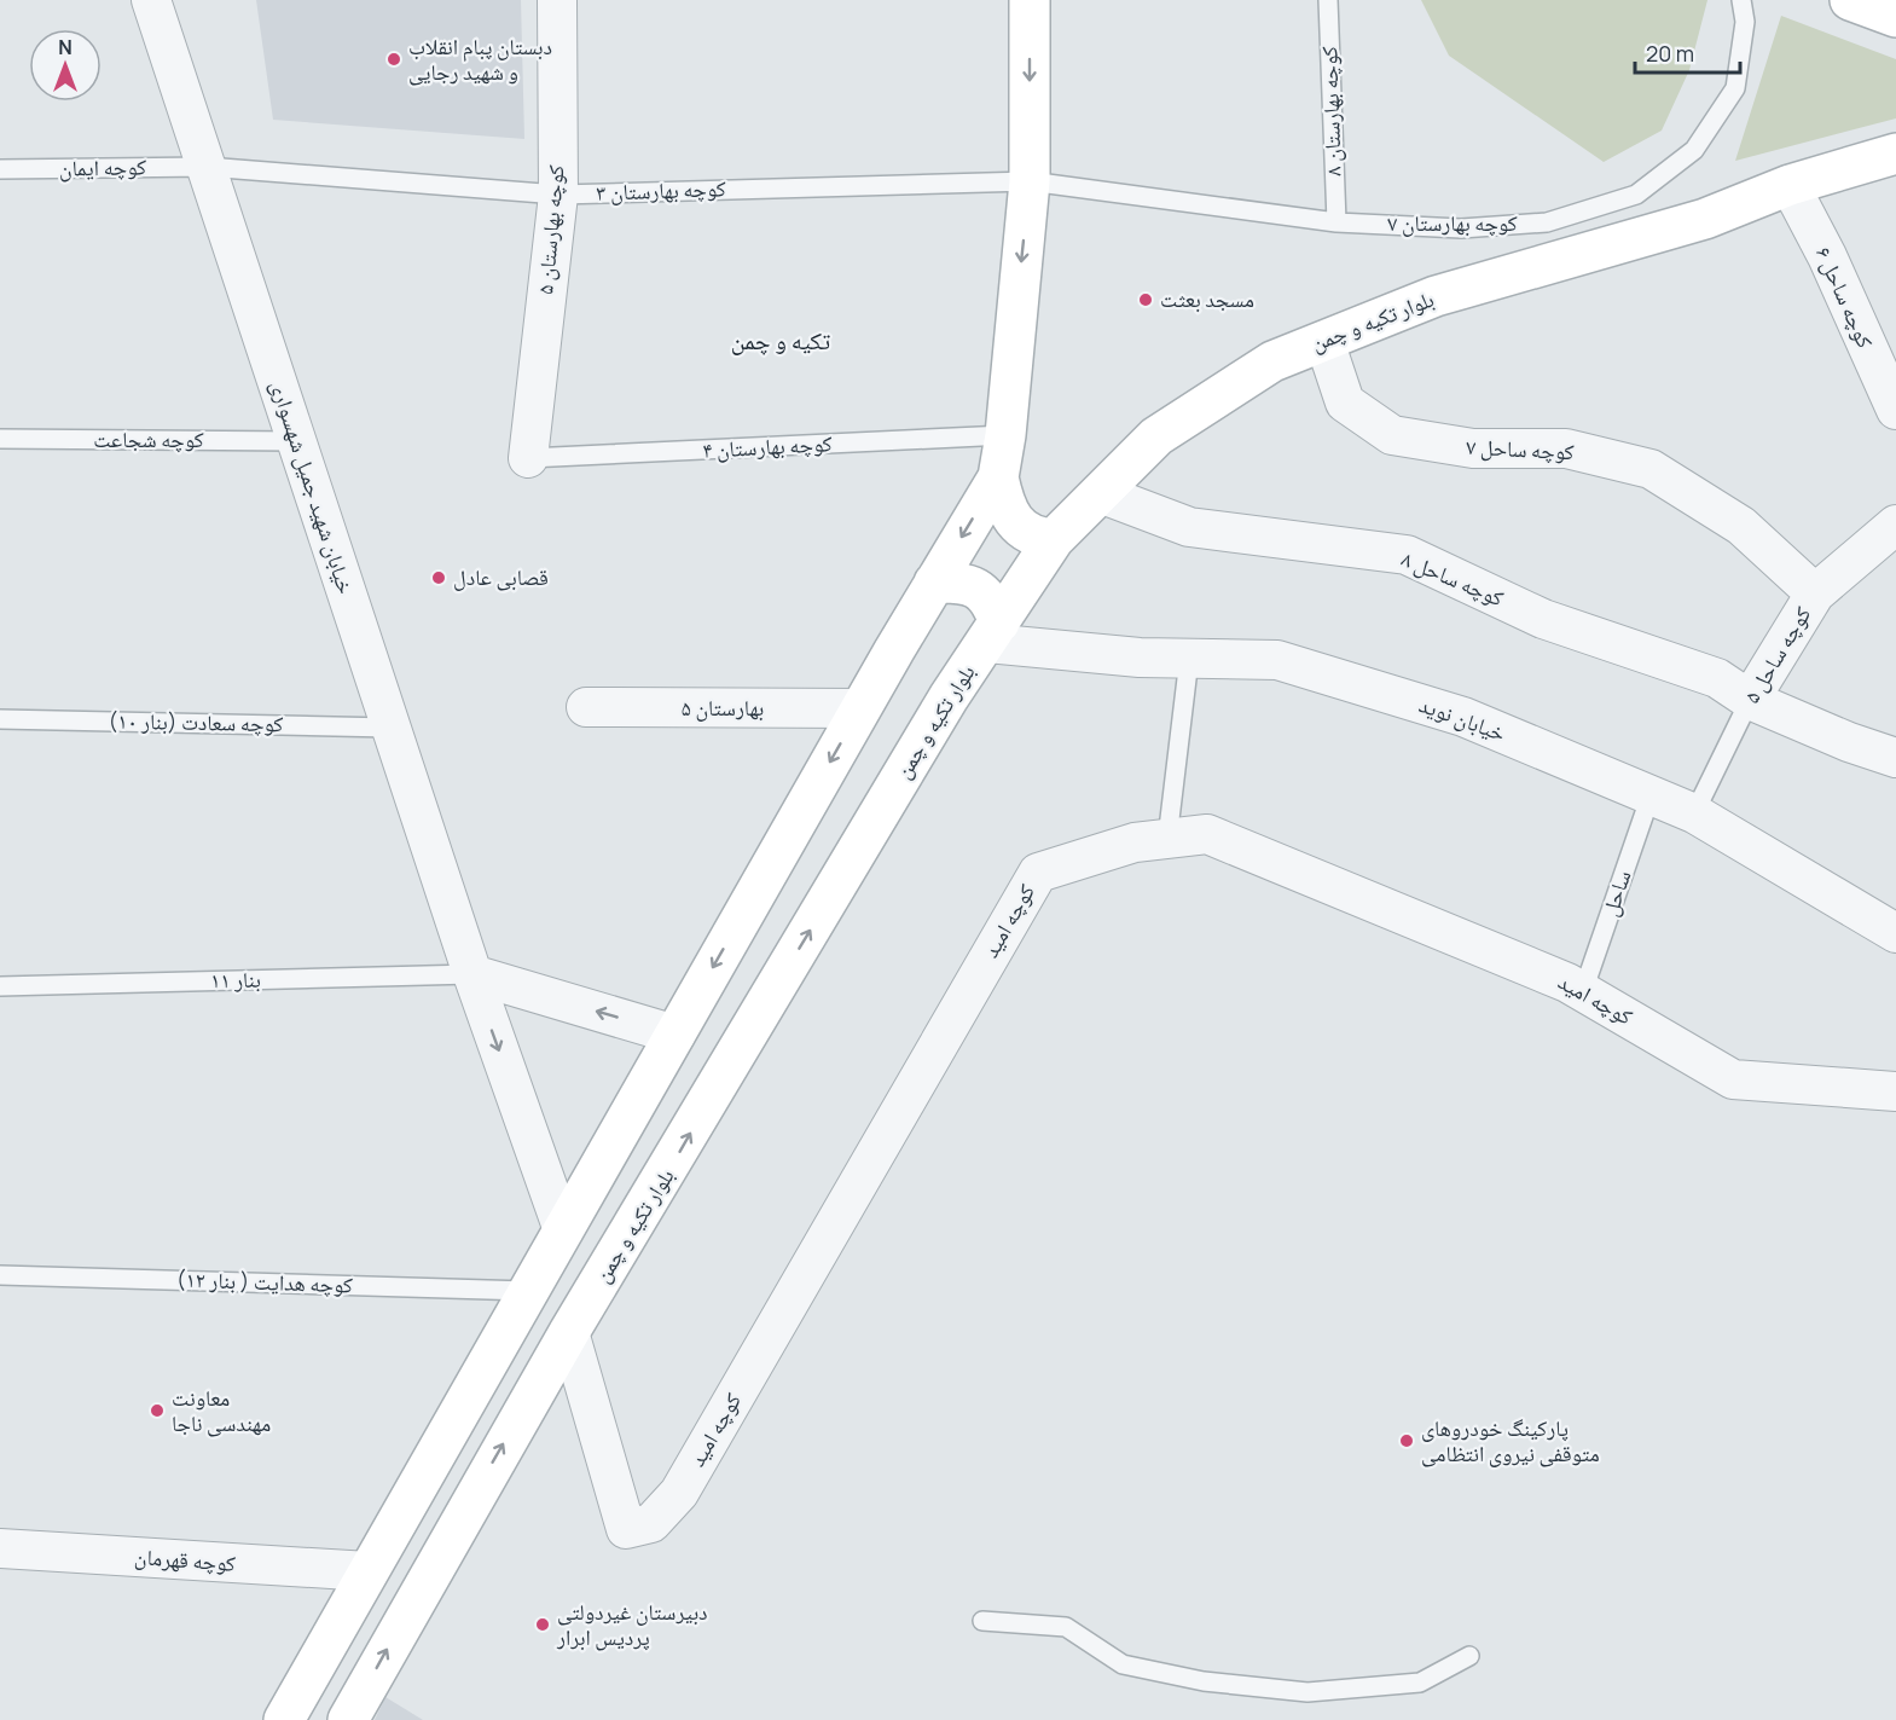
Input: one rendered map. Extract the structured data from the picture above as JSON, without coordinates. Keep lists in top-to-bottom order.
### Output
{
  "streets": {
    "main road": ["بلوار تکیه و چمن"],
    "street": [
      "کوچه بهارستان ۵",
      "کوچه ساحل ۶",
      "کوچه ساحل ۷",
      "خیابان شهید جمیل شهسواری",
      "کوچه ساحل ۸",
      "کوچه ساحل ۵",
      "بهارستان ۵",
      "خیابان نوید",
      "کوچه امید",
      "کوچه قهرمان"
    ],
    "lane": [
      "کوچه بهارستان ۸",
      "کوچه ایمان",
      "کوچه بهارستان ۳",
      "کوچه بهارستان ۷",
      "کوچه شجاعت",
      "کوچه بهارستان ۴",
      "کوچه سعادت (بنار ۱۰)",
      "ساحل",
      "بنار ۱۱",
      "کوچه هدایت ( بنار ۱۲)"
    ]
  },
  "crossings": [
    ["کوچه بهارستان ۸", "کوچه بهارستان ۷"],
    ["کوچه ایمان", "کوچه بهارستان ۳"],
    ["کوچه ایمان", "خیابان شهید جمیل شهسواری"],
    ["کوچه بهارستان ۳", "کوچه بهارستان ۷"],
    ["کوچه بهارستان ۳", "کوچه بهارستان ۵"],
    ["کوچه بهارستان ۳", "خیابان شهید جمیل شهسواری"],
    ["کوچه بهارستان ۵", "کوچه بهارستان ۴"],
    ["کوچه ساحل ۶", "بلوار تکیه و چمن"],
    ["بلوار تکیه و چمن", "کوچه ساحل ۷"],
    ["بلوار تکیه و چمن", "کوچه ساحل ۸"],
    ["بلوار تکیه و چمن", "خیابان نوید"],
    ["بلوار تکیه و چمن", "کوچه امید"],
    ["کوچه شجاعت", "خیابان شهید جمیل شهسواری"],
    ["کوچه ساحل ۷", "کوچه ساحل ۵"],
    ["خیابان شهید جمیل شهسواری", "کوچه سعادت (بنار ۱۰)"],
    ["خیابان شهید جمیل شهسواری", "بنار ۱۱"],
    ["کوچه ساحل ۸", "کوچه ساحل ۵"],
    ["کوچه ساحل ۵", "خیابان نوید"],
    ["خیابان نوید", "ساحل"],
    ["ساحل", "کوچه امید"]
  ],
  "districts": ["تکیه و چمن"],
  "places": [
    "دبستان پبام انقلاب و شهید رجایی",
    "مسجد بعثت",
    "قصابی عادل",
    "معاونت مهندسی ناجا",
    "پارکینگ خودروهای متوقفی نیروی انتظامی",
    "دبیرستان غیردولتی پرديس ابرار"
  ],
  "scale_bar": "20 m",
  "north": "top"
}
